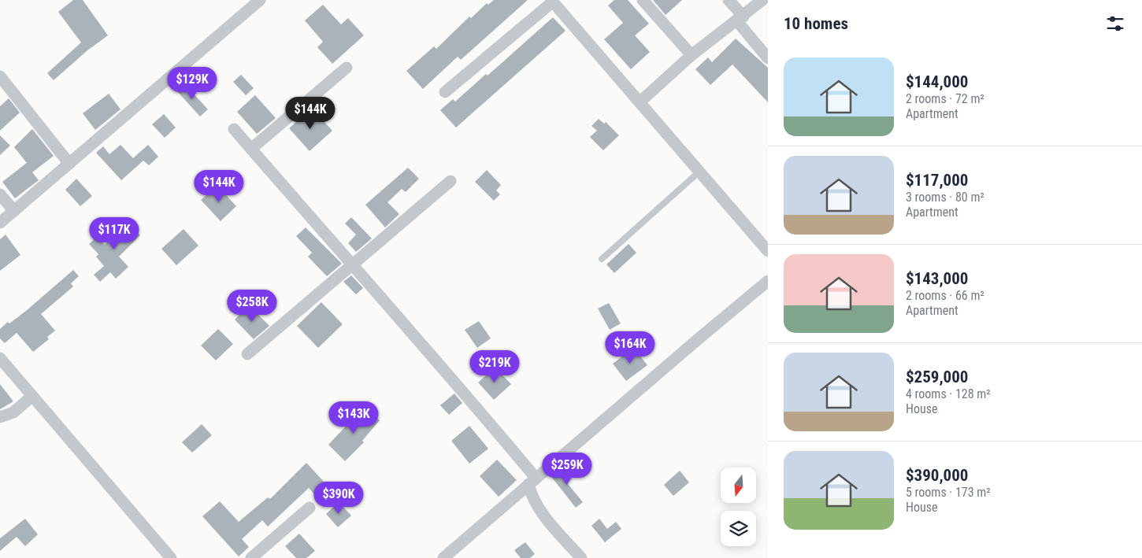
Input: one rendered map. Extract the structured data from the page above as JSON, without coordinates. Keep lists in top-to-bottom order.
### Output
{
  "north": "bottom",
  "page": {
    "heading": "10 homes",
    "list": [
      {
        "name": "$144,000",
        "note": "2 rooms · 72 m² · Apartment"
      },
      {
        "name": "$117,000",
        "note": "3 rooms · 80 m² · Apartment"
      },
      {
        "name": "$143,000",
        "note": "2 rooms · 66 m² · Apartment"
      },
      {
        "name": "$259,000",
        "note": "4 rooms · 128 m² · House"
      },
      {
        "name": "$390,000",
        "note": "5 rooms · 173 m² · House"
      }
    ],
    "price": [
      "$129K",
      "$144K",
      "$144K",
      "$117K",
      "$258K",
      "$164K",
      "$219K",
      "$143K",
      "$259K",
      "$390K"
    ]
  }
}
